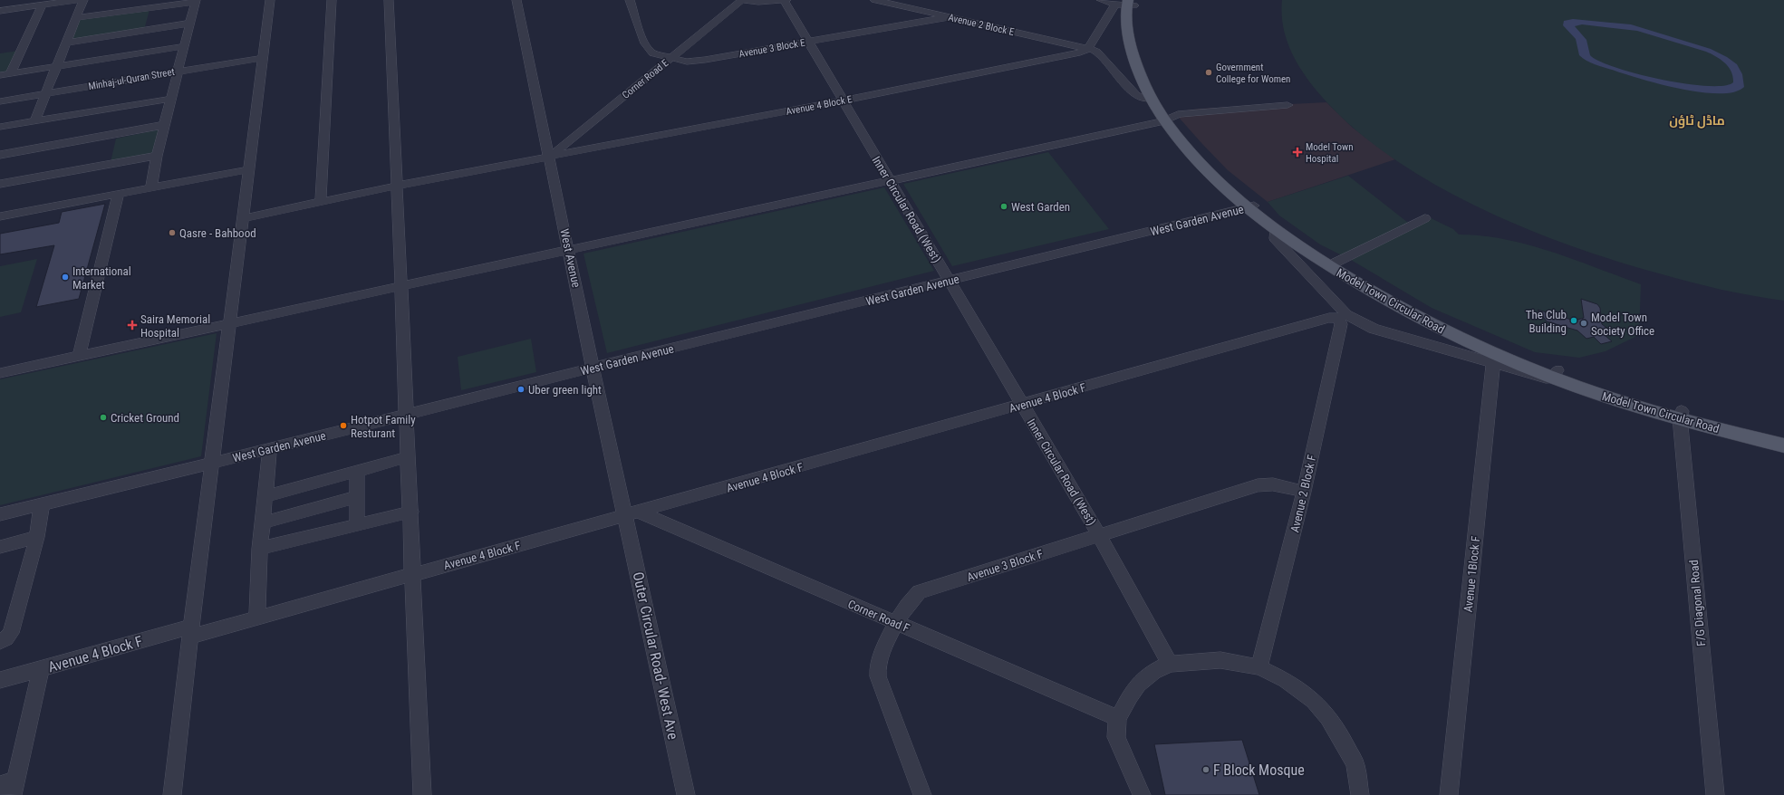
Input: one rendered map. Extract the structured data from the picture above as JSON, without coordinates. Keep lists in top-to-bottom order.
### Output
{
  "streets": {
    "main road": ["Model Town Circular Road"],
    "street": [
      "Avenue 2 Block E",
      "Avenue 3 Block E",
      "Minhaj-ul-Quran Street",
      "Corner Road E",
      "Avenue 4 Block E",
      "Inner Circular Road (West)",
      "West Garden Avenue",
      "West Avenue",
      "Avenue 4 Block F",
      "Avenue 2 Block F",
      "Avenue 3 Block F",
      "Avenue 1Block F",
      "F/G Diagonal Road",
      "Corner Road F",
      "Outer Circular Road- West Ave"
    ]
  },
  "crossings": [
    ["Avenue 2 Block E", "Avenue 3 Block E"],
    ["Avenue 2 Block E", "Avenue 4 Block E"],
    ["Avenue 2 Block E", "Model Town Circular Road"],
    ["Avenue 3 Block E", "Corner Road E"],
    ["Avenue 3 Block E", "Inner Circular Road (West)"],
    ["Corner Road E", "Avenue 4 Block E"],
    ["Corner Road E", "West Avenue"],
    ["Avenue 4 Block E", "Inner Circular Road (West)"],
    ["Avenue 4 Block E", "West Avenue"],
    ["Inner Circular Road (West)", "West Garden Avenue"],
    ["Inner Circular Road (West)", "Avenue 4 Block F"],
    ["Inner Circular Road (West)", "Avenue 3 Block F"],
    ["West Garden Avenue", "West Avenue"],
    ["West Garden Avenue", "Model Town Circular Road"],
    ["West Avenue", "Avenue 4 Block F"],
    ["West Avenue", "Corner Road F"],
    ["West Avenue", "Outer Circular Road- West Ave"],
    ["Model Town Circular Road", "Avenue 1Block F"],
    ["Model Town Circular Road", "F/G Diagonal Road"],
    ["Avenue 4 Block F", "Avenue 2 Block F"],
    ["Avenue 4 Block F", "Corner Road F"],
    ["Avenue 4 Block F", "Outer Circular Road- West Ave"],
    ["Avenue 2 Block F", "Avenue 3 Block F"],
    ["Avenue 3 Block F", "Corner Road F"],
    ["Corner Road F", "Outer Circular Road- West Ave"]
  ],
  "districts": ["ماڈل ٹاؤن"],
  "places": {
    "other": [
      "Government College for Women",
      "West Garden",
      "Qasre - Bahbood",
      "International Market",
      "The Club Building",
      "Model Town Society Office",
      "Uber green light",
      "Cricket Ground",
      "Hotpot Family Resturant",
      "F Block Mosque"
    ],
    "health": ["Model Town Hospital", "Saira Memorial Hospital"]
  }
}
